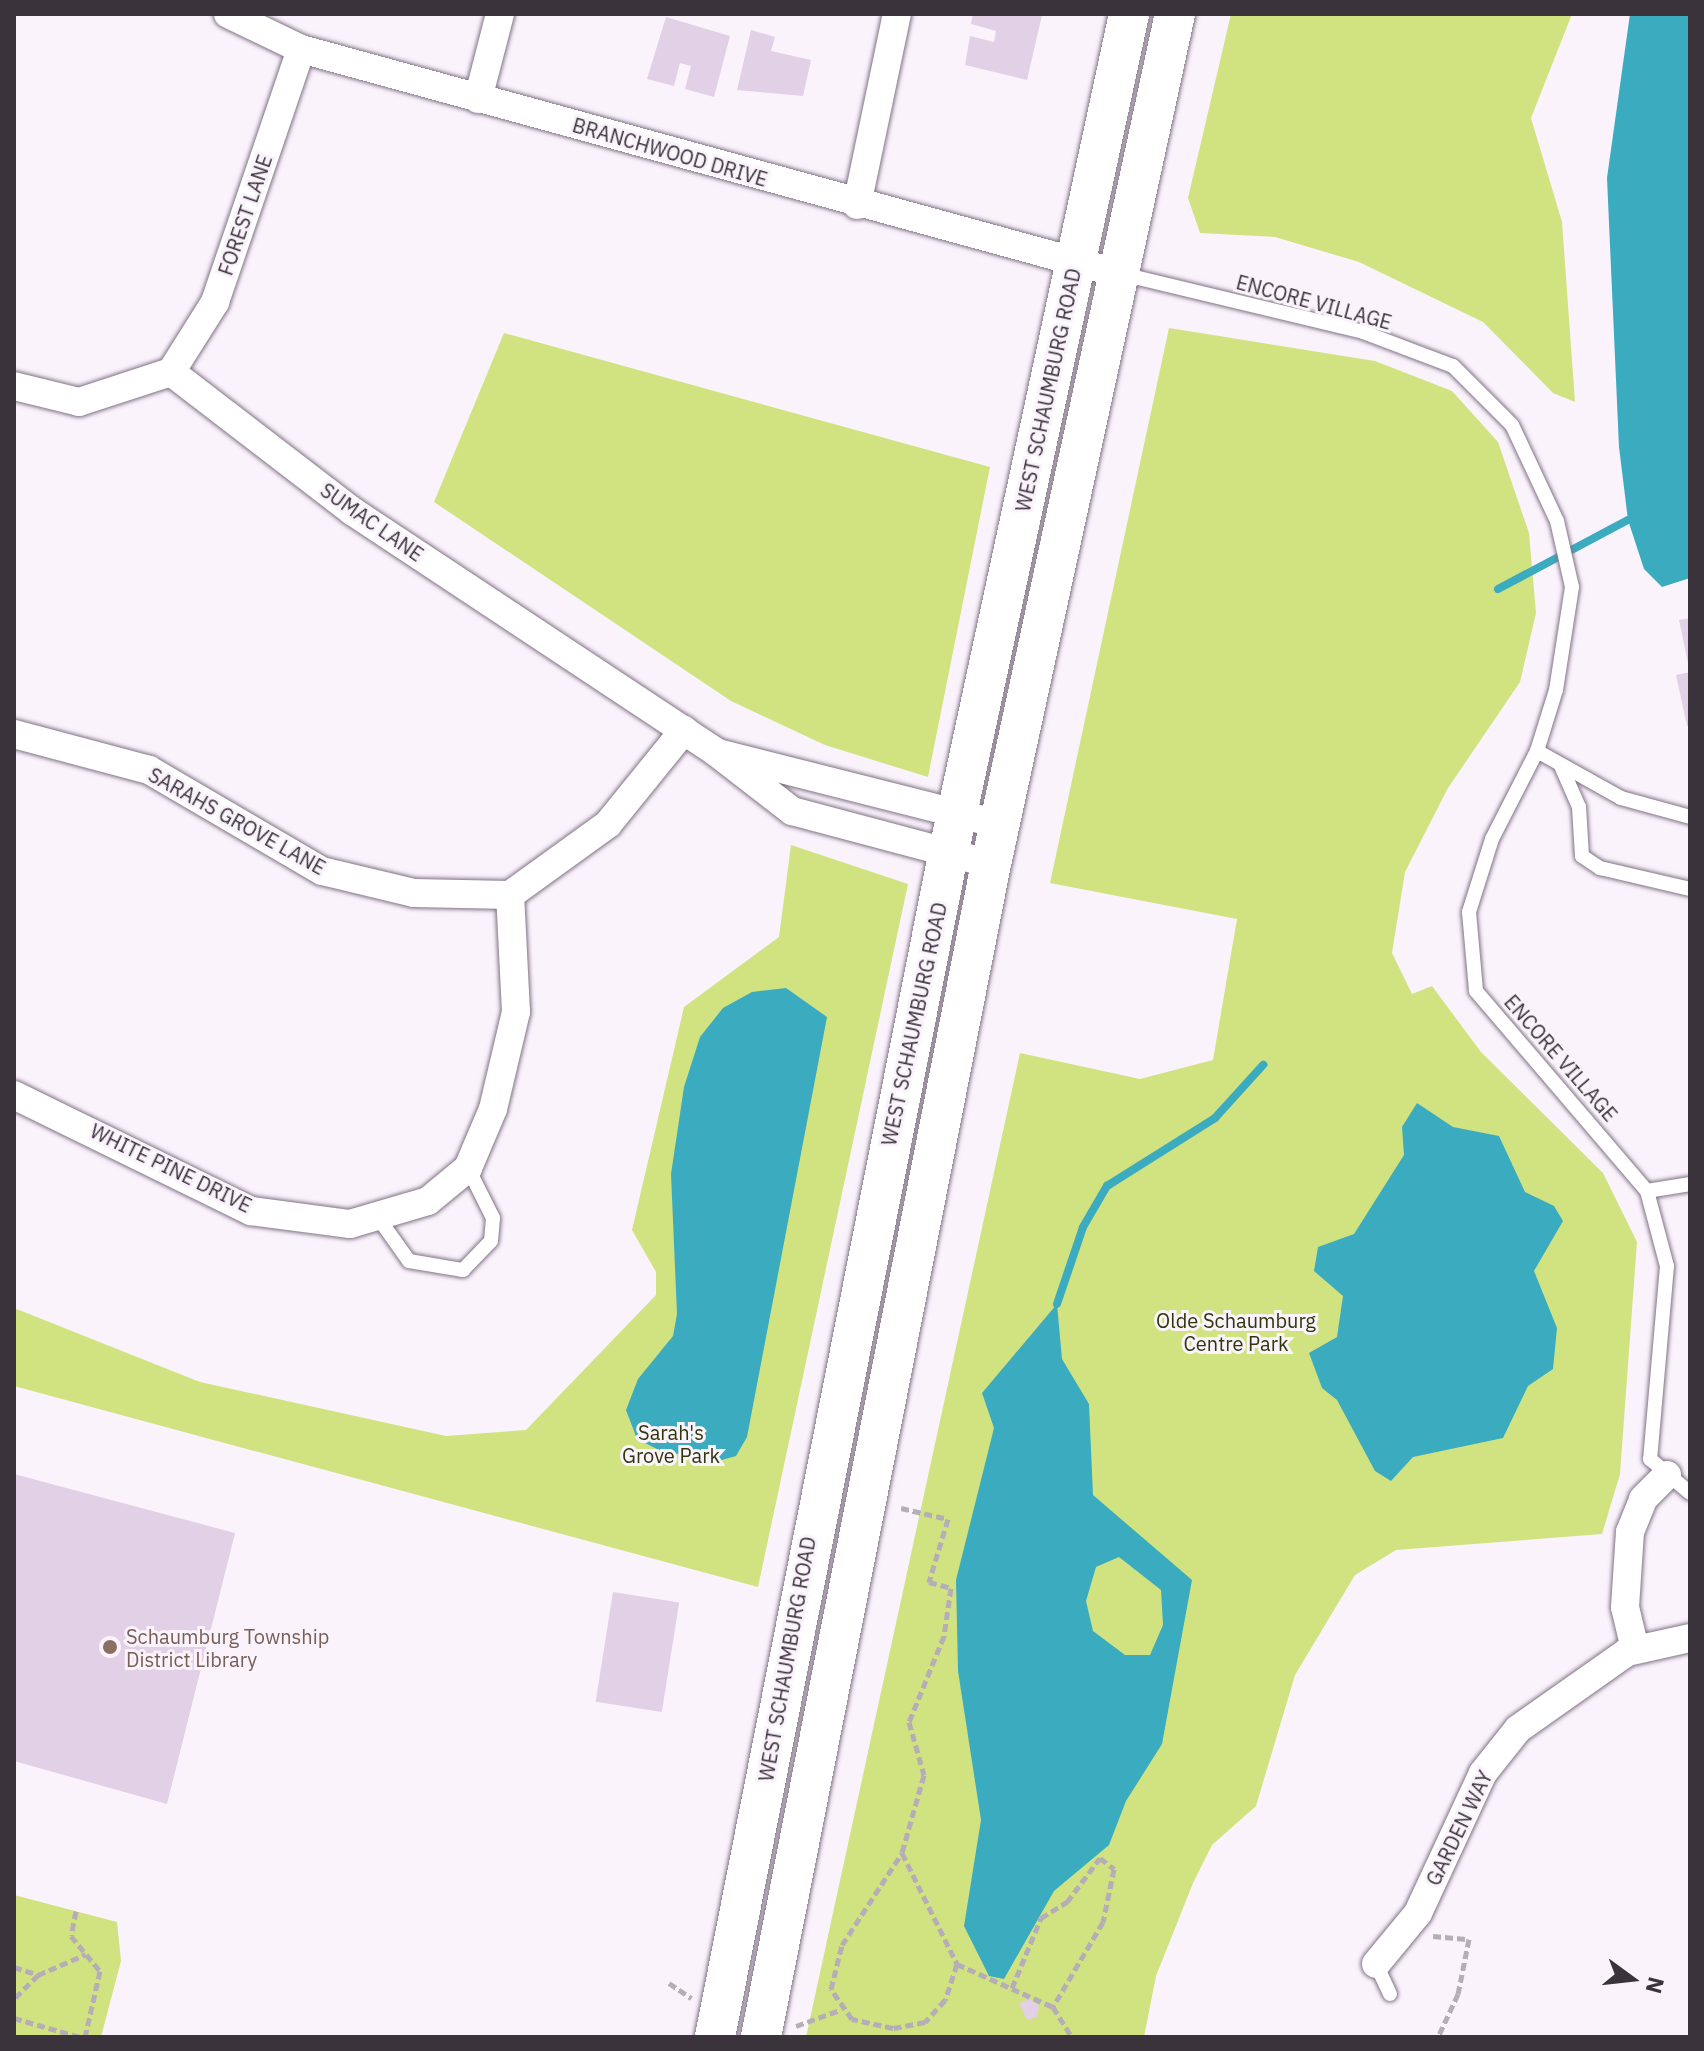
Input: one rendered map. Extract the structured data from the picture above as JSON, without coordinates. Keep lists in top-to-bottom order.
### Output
{
  "streets": {
    "main road": ["WEST SCHAUMBURG ROAD"],
    "street": [
      "BRANCHWOOD DRIVE",
      "FOREST LANE",
      "SUMAC LANE",
      "SARAHS GROVE LANE",
      "WHITE PINE DRIVE",
      "GARDEN WAY"
    ],
    "lane": ["ENCORE VILLAGE"]
  },
  "crossings": [
    ["BRANCHWOOD DRIVE", "FOREST LANE"],
    ["BRANCHWOOD DRIVE", "ENCORE VILLAGE"],
    ["BRANCHWOOD DRIVE", "WEST SCHAUMBURG ROAD"],
    ["FOREST LANE", "SUMAC LANE"],
    ["WEST SCHAUMBURG ROAD", "SUMAC LANE"],
    ["SARAHS GROVE LANE", "WHITE PINE DRIVE"]
  ],
  "parks": ["Olde Schaumburg Centre Park", "Sarah's Grove Park"],
  "places": ["Schaumburg Township District Library"],
  "north": "right"
}
